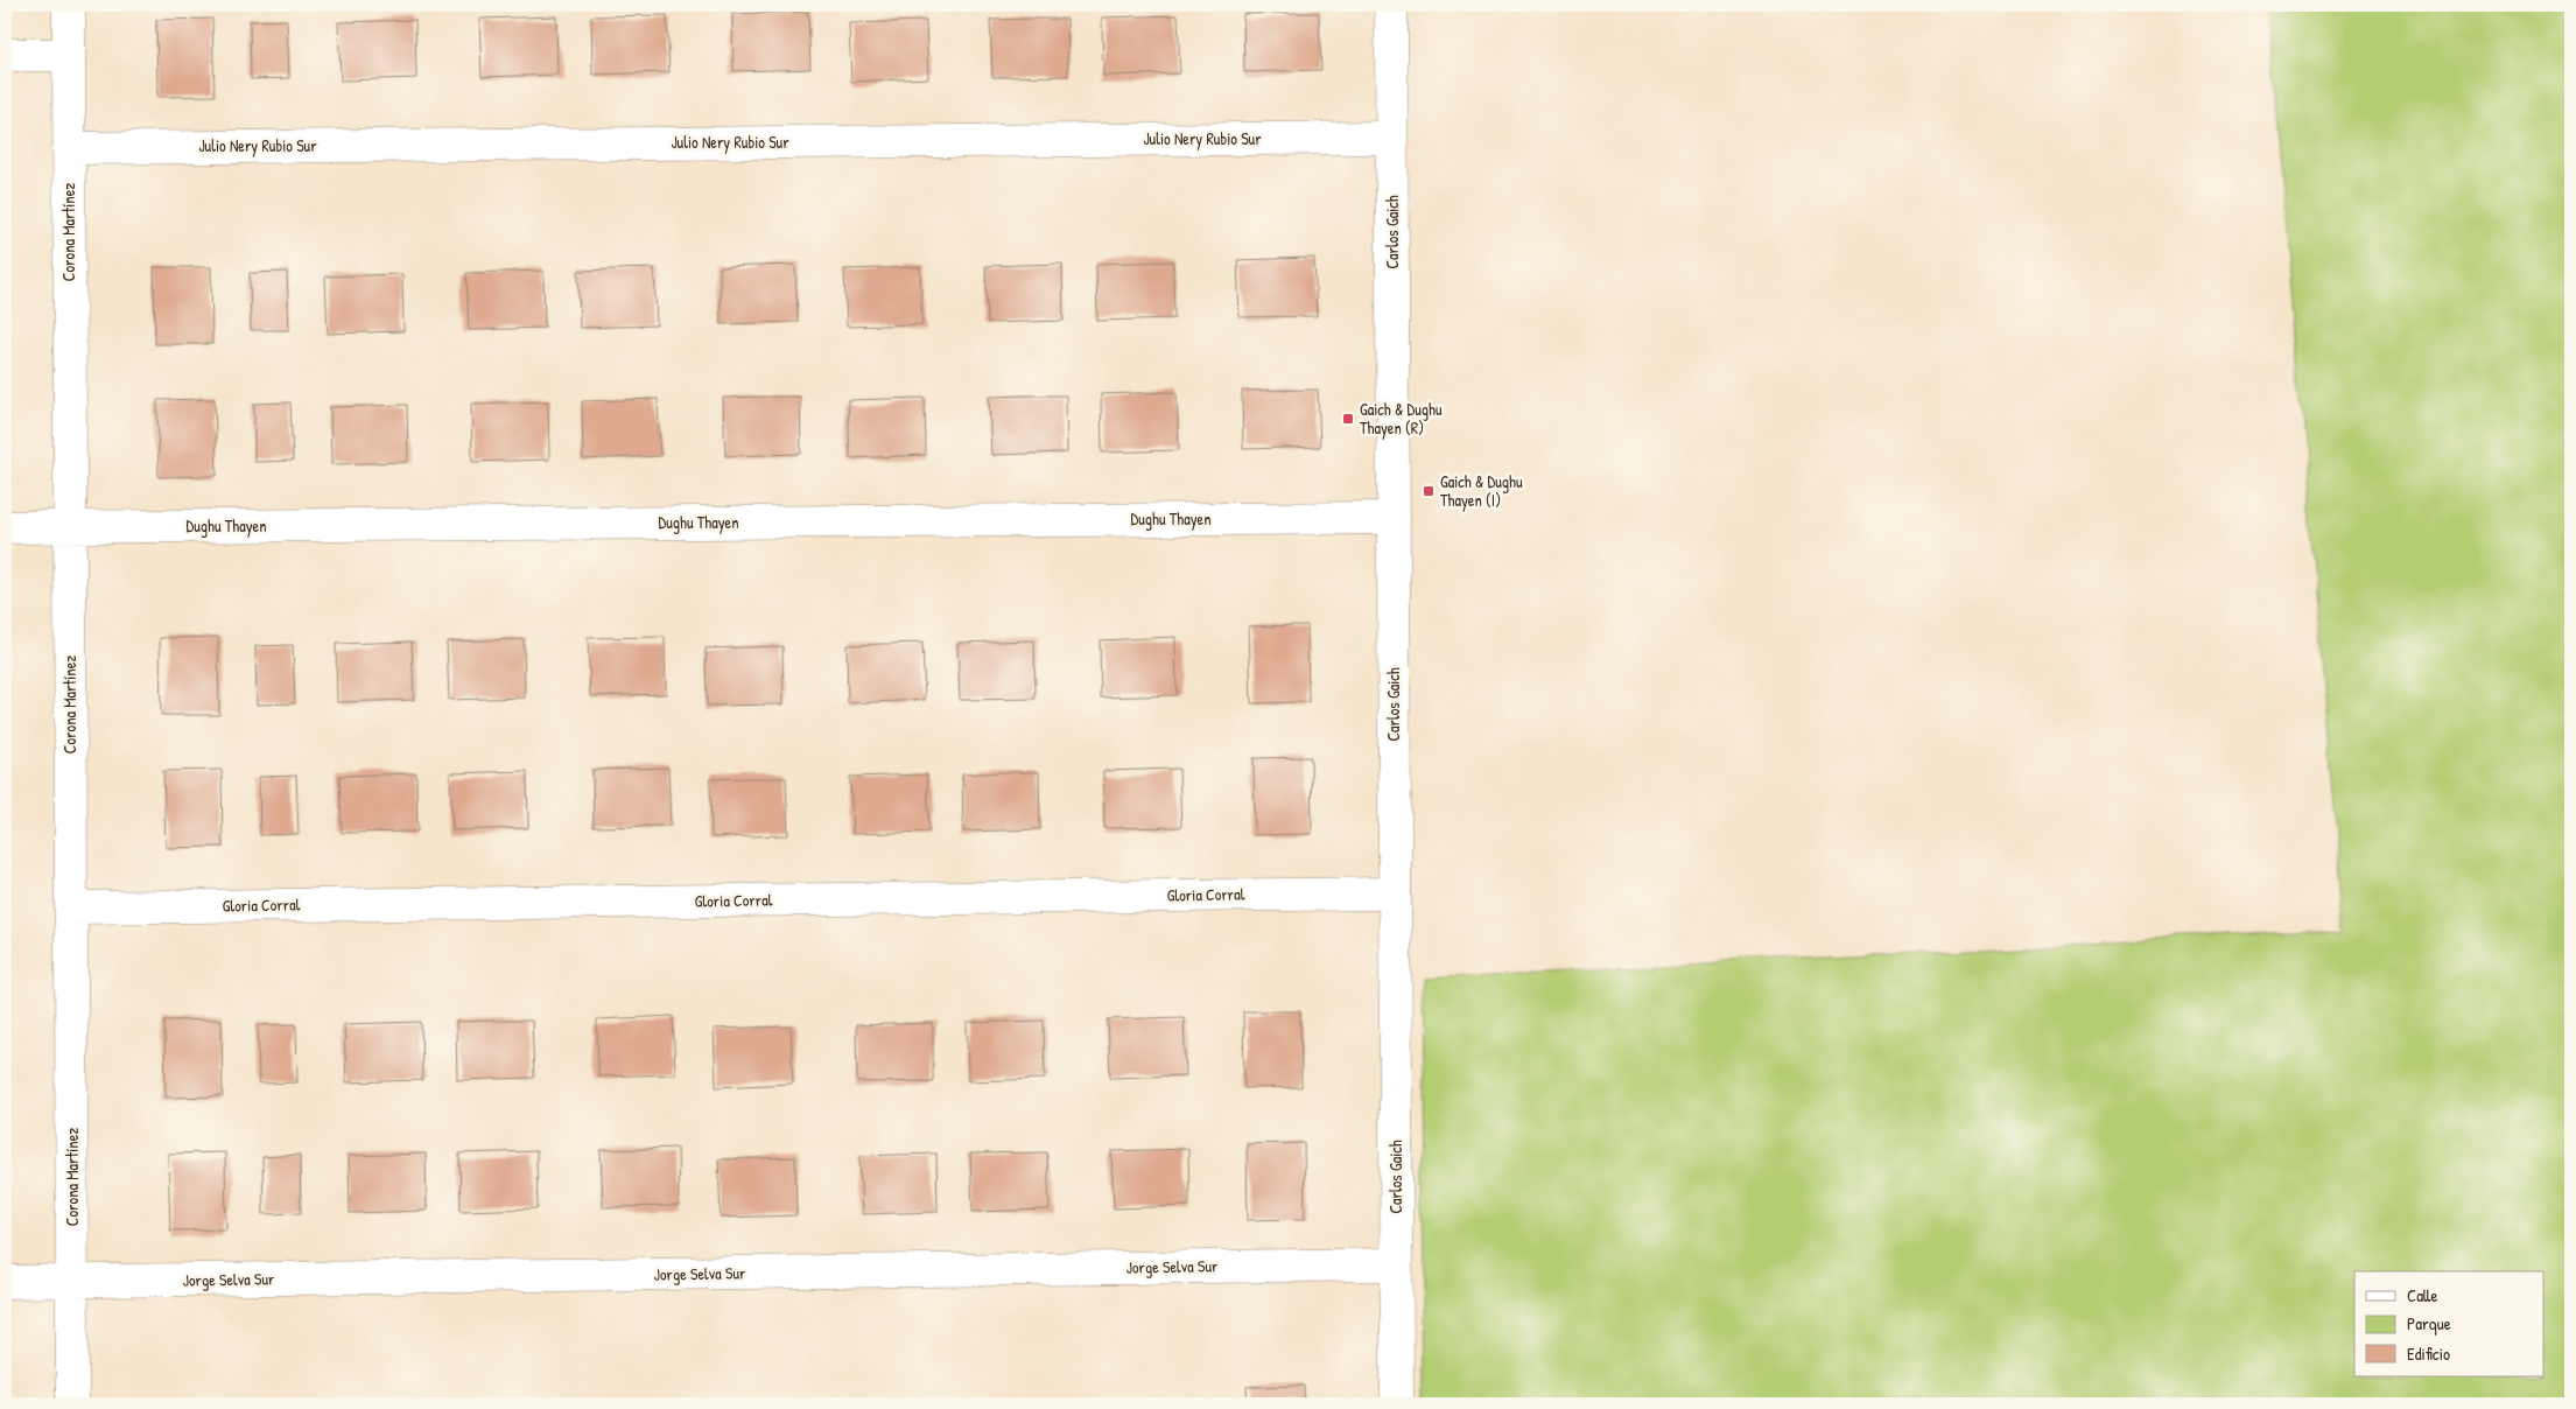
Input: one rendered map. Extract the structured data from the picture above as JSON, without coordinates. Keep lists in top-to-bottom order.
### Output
{
  "streets": {
    "street": [
      "Julio Nery Rubio Sur",
      "Corona Martínez",
      "Carlos Gaich",
      "Dughu Thayen",
      "Gloria Corral",
      "Jorge Selva Sur"
    ]
  },
  "crossings": [
    ["Julio Nery Rubio Sur", "Corona Martínez"],
    ["Julio Nery Rubio Sur", "Carlos Gaich"],
    ["Corona Martínez", "Dughu Thayen"],
    ["Corona Martínez", "Gloria Corral"],
    ["Corona Martínez", "Jorge Selva Sur"],
    ["Carlos Gaich", "Dughu Thayen"],
    ["Carlos Gaich", "Gloria Corral"],
    ["Carlos Gaich", "Jorge Selva Sur"]
  ],
  "places": {
    "transit": ["Gaich & Dughu Thayen (R)", "Gaich & Dughu Thayen (I)"]
  },
  "legend": ["Calle", "Parque", "Edificio"]
}
